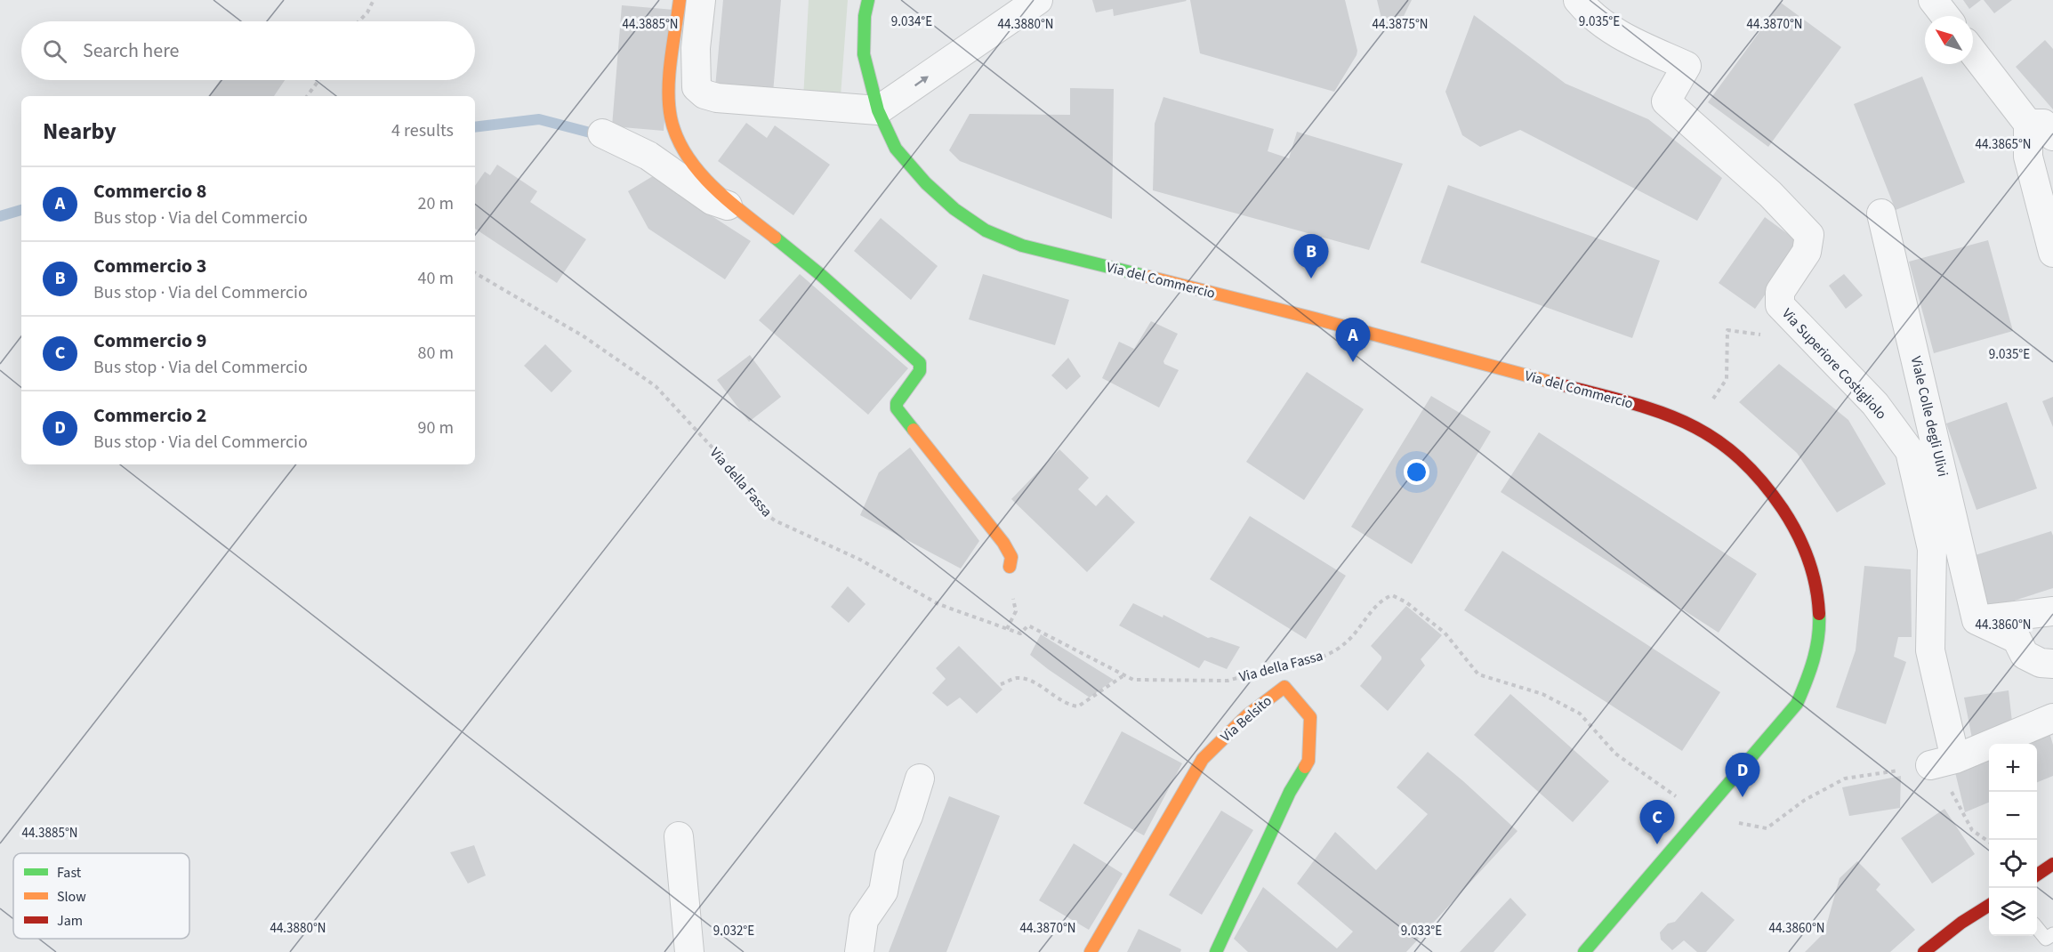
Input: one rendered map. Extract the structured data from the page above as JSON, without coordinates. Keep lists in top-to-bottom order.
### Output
{
  "streets": {
    "street": [
      "Via del Commercio",
      "Via Superiore Costigliolo",
      "Viale Colle degli Ulivi",
      "Via Belsito"
    ],
    "path": ["Via della Fassa"]
  },
  "legend": ["Fast", "Slow", "Jam"],
  "north": "top left",
  "page": {
    "search": "Search here",
    "heading": ["Nearby", "4 results"],
    "list": [
      {
        "mark": "A",
        "name": "Commercio 8",
        "note": "Bus stop · Via del Commercio",
        "value": "20 m"
      },
      {
        "mark": "B",
        "name": "Commercio 3",
        "note": "Bus stop · Via del Commercio",
        "value": "40 m"
      },
      {
        "mark": "C",
        "name": "Commercio 9",
        "note": "Bus stop · Via del Commercio",
        "value": "80 m"
      },
      {
        "mark": "D",
        "name": "Commercio 2",
        "note": "Bus stop · Via del Commercio",
        "value": "90 m"
      }
    ],
    "pins": [
      "B",
      "A",
      "D",
      "C"
    ],
    "map_buttons": ["+", "−"]
  },
  "coordinates": [
    "9.034°E",
    "9.035°E",
    "44.3885°N",
    "44.3880°N",
    "44.3875°N",
    "44.3870°N",
    "44.3865°N",
    "44.3860°N",
    "9.032°E",
    "9.033°E"
  ]
}
